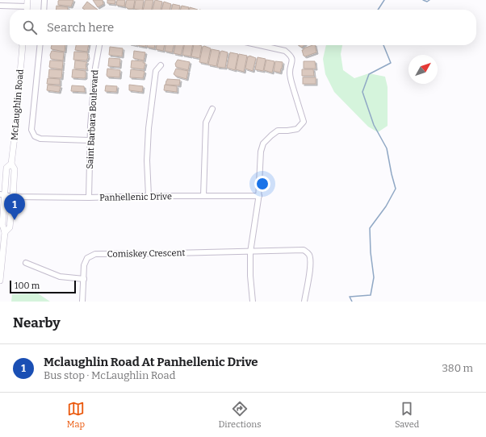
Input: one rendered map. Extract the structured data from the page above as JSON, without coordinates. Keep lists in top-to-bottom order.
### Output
{
  "streets": {
    "street": [
      "McLaughlin Road",
      "Saint Barbara Boulevard",
      "Panhellenic Drive",
      "Comiskey Crescent"
    ]
  },
  "crossings": [
    ["McLaughlin Road", "Panhellenic Drive"],
    ["Saint Barbara Boulevard", "Panhellenic Drive"]
  ],
  "scale_bar": "100 m",
  "north": "top right",
  "page": {
    "search": "Search here",
    "pins": "1",
    "scale": "100 m",
    "heading": "Nearby",
    "list": [
      {
        "mark": "1",
        "name": "Mclaughlin Road At Panhellenic Drive",
        "note": "Bus stop · McLaughlin Road",
        "value": "380 m"
      }
    ],
    "nav": ["Map", "Directions", "Saved"]
  }
}
